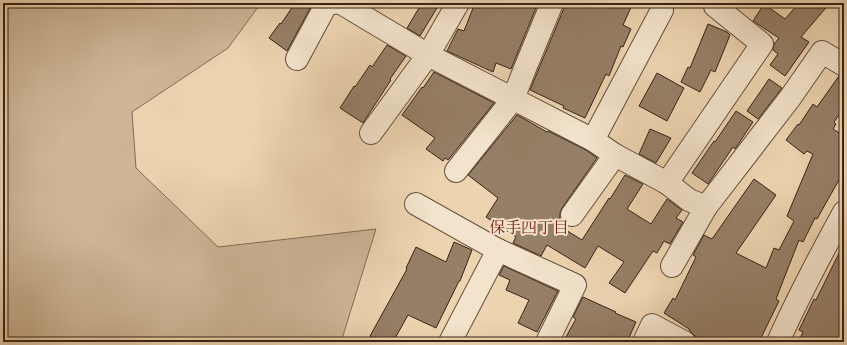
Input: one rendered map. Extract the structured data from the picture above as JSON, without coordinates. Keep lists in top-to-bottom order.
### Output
{
  "districts": ["保手四丁目"]
}
